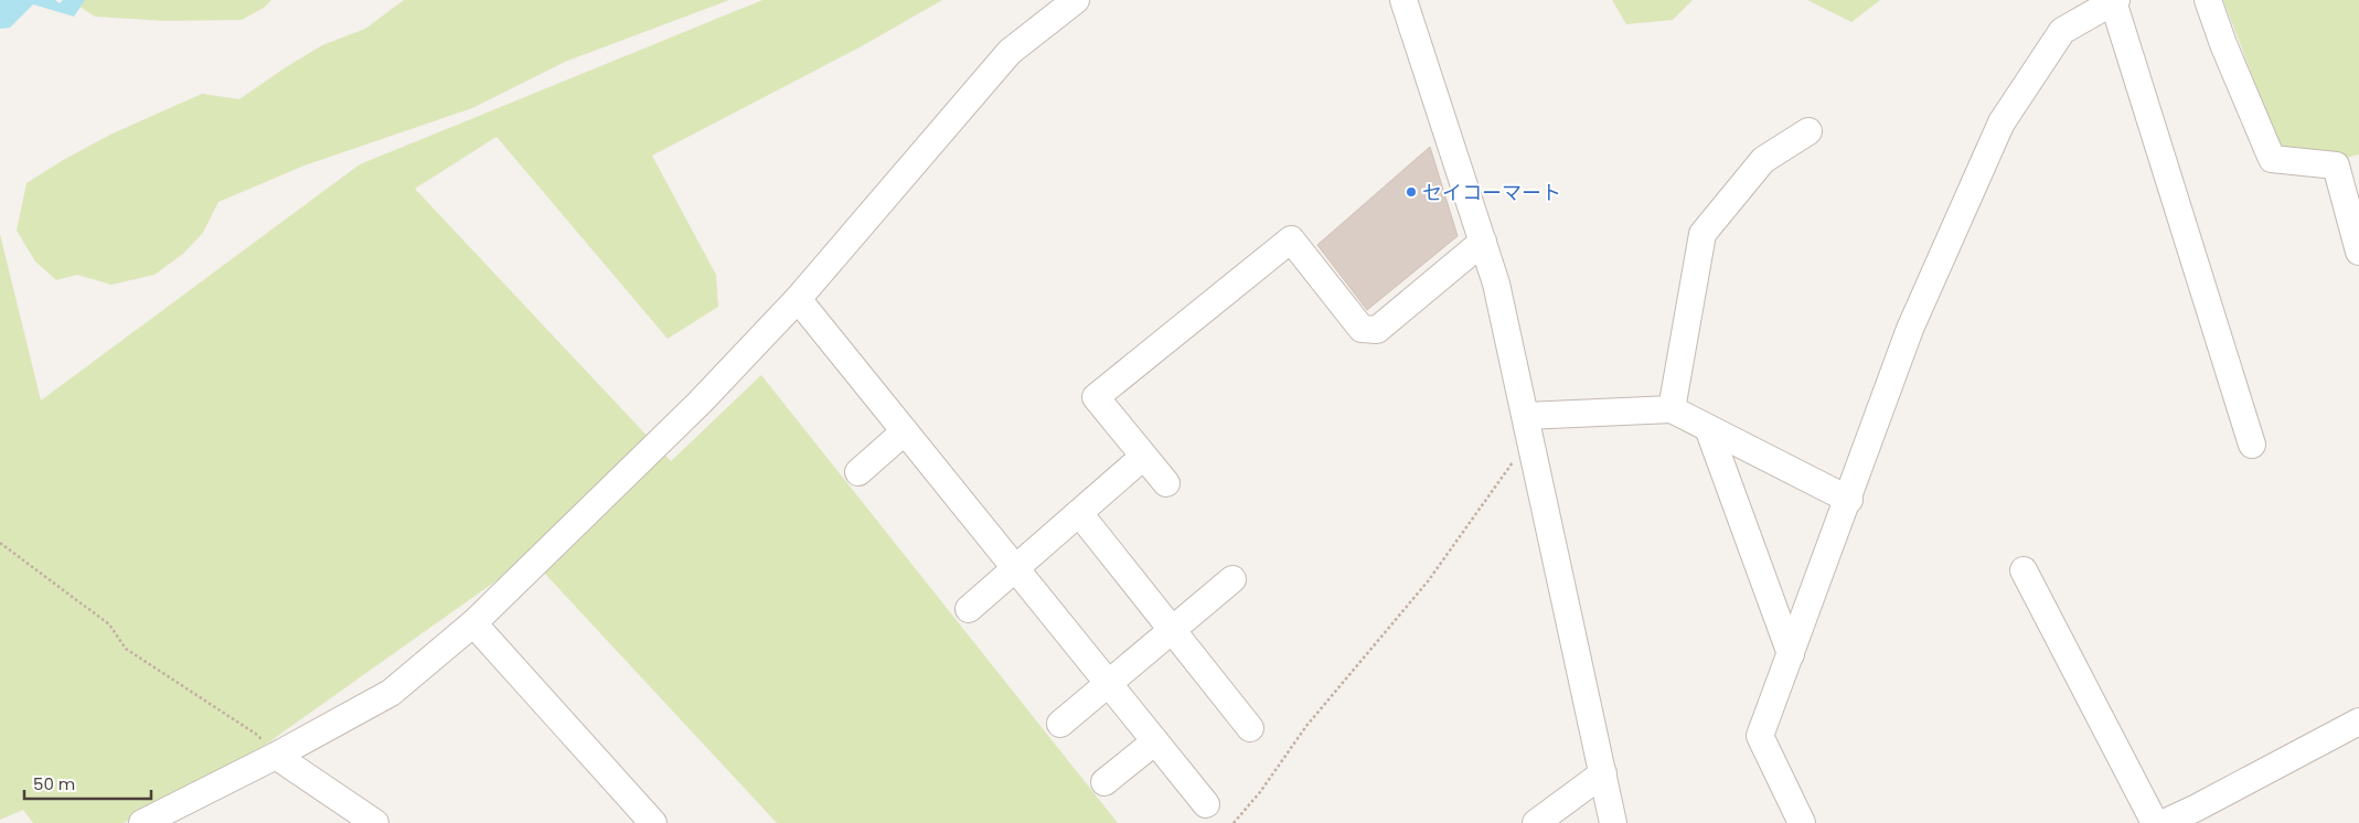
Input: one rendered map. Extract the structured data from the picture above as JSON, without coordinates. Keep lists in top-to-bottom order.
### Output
{
  "places": ["セイコーマート"],
  "scale_bar": "50 m"
}
